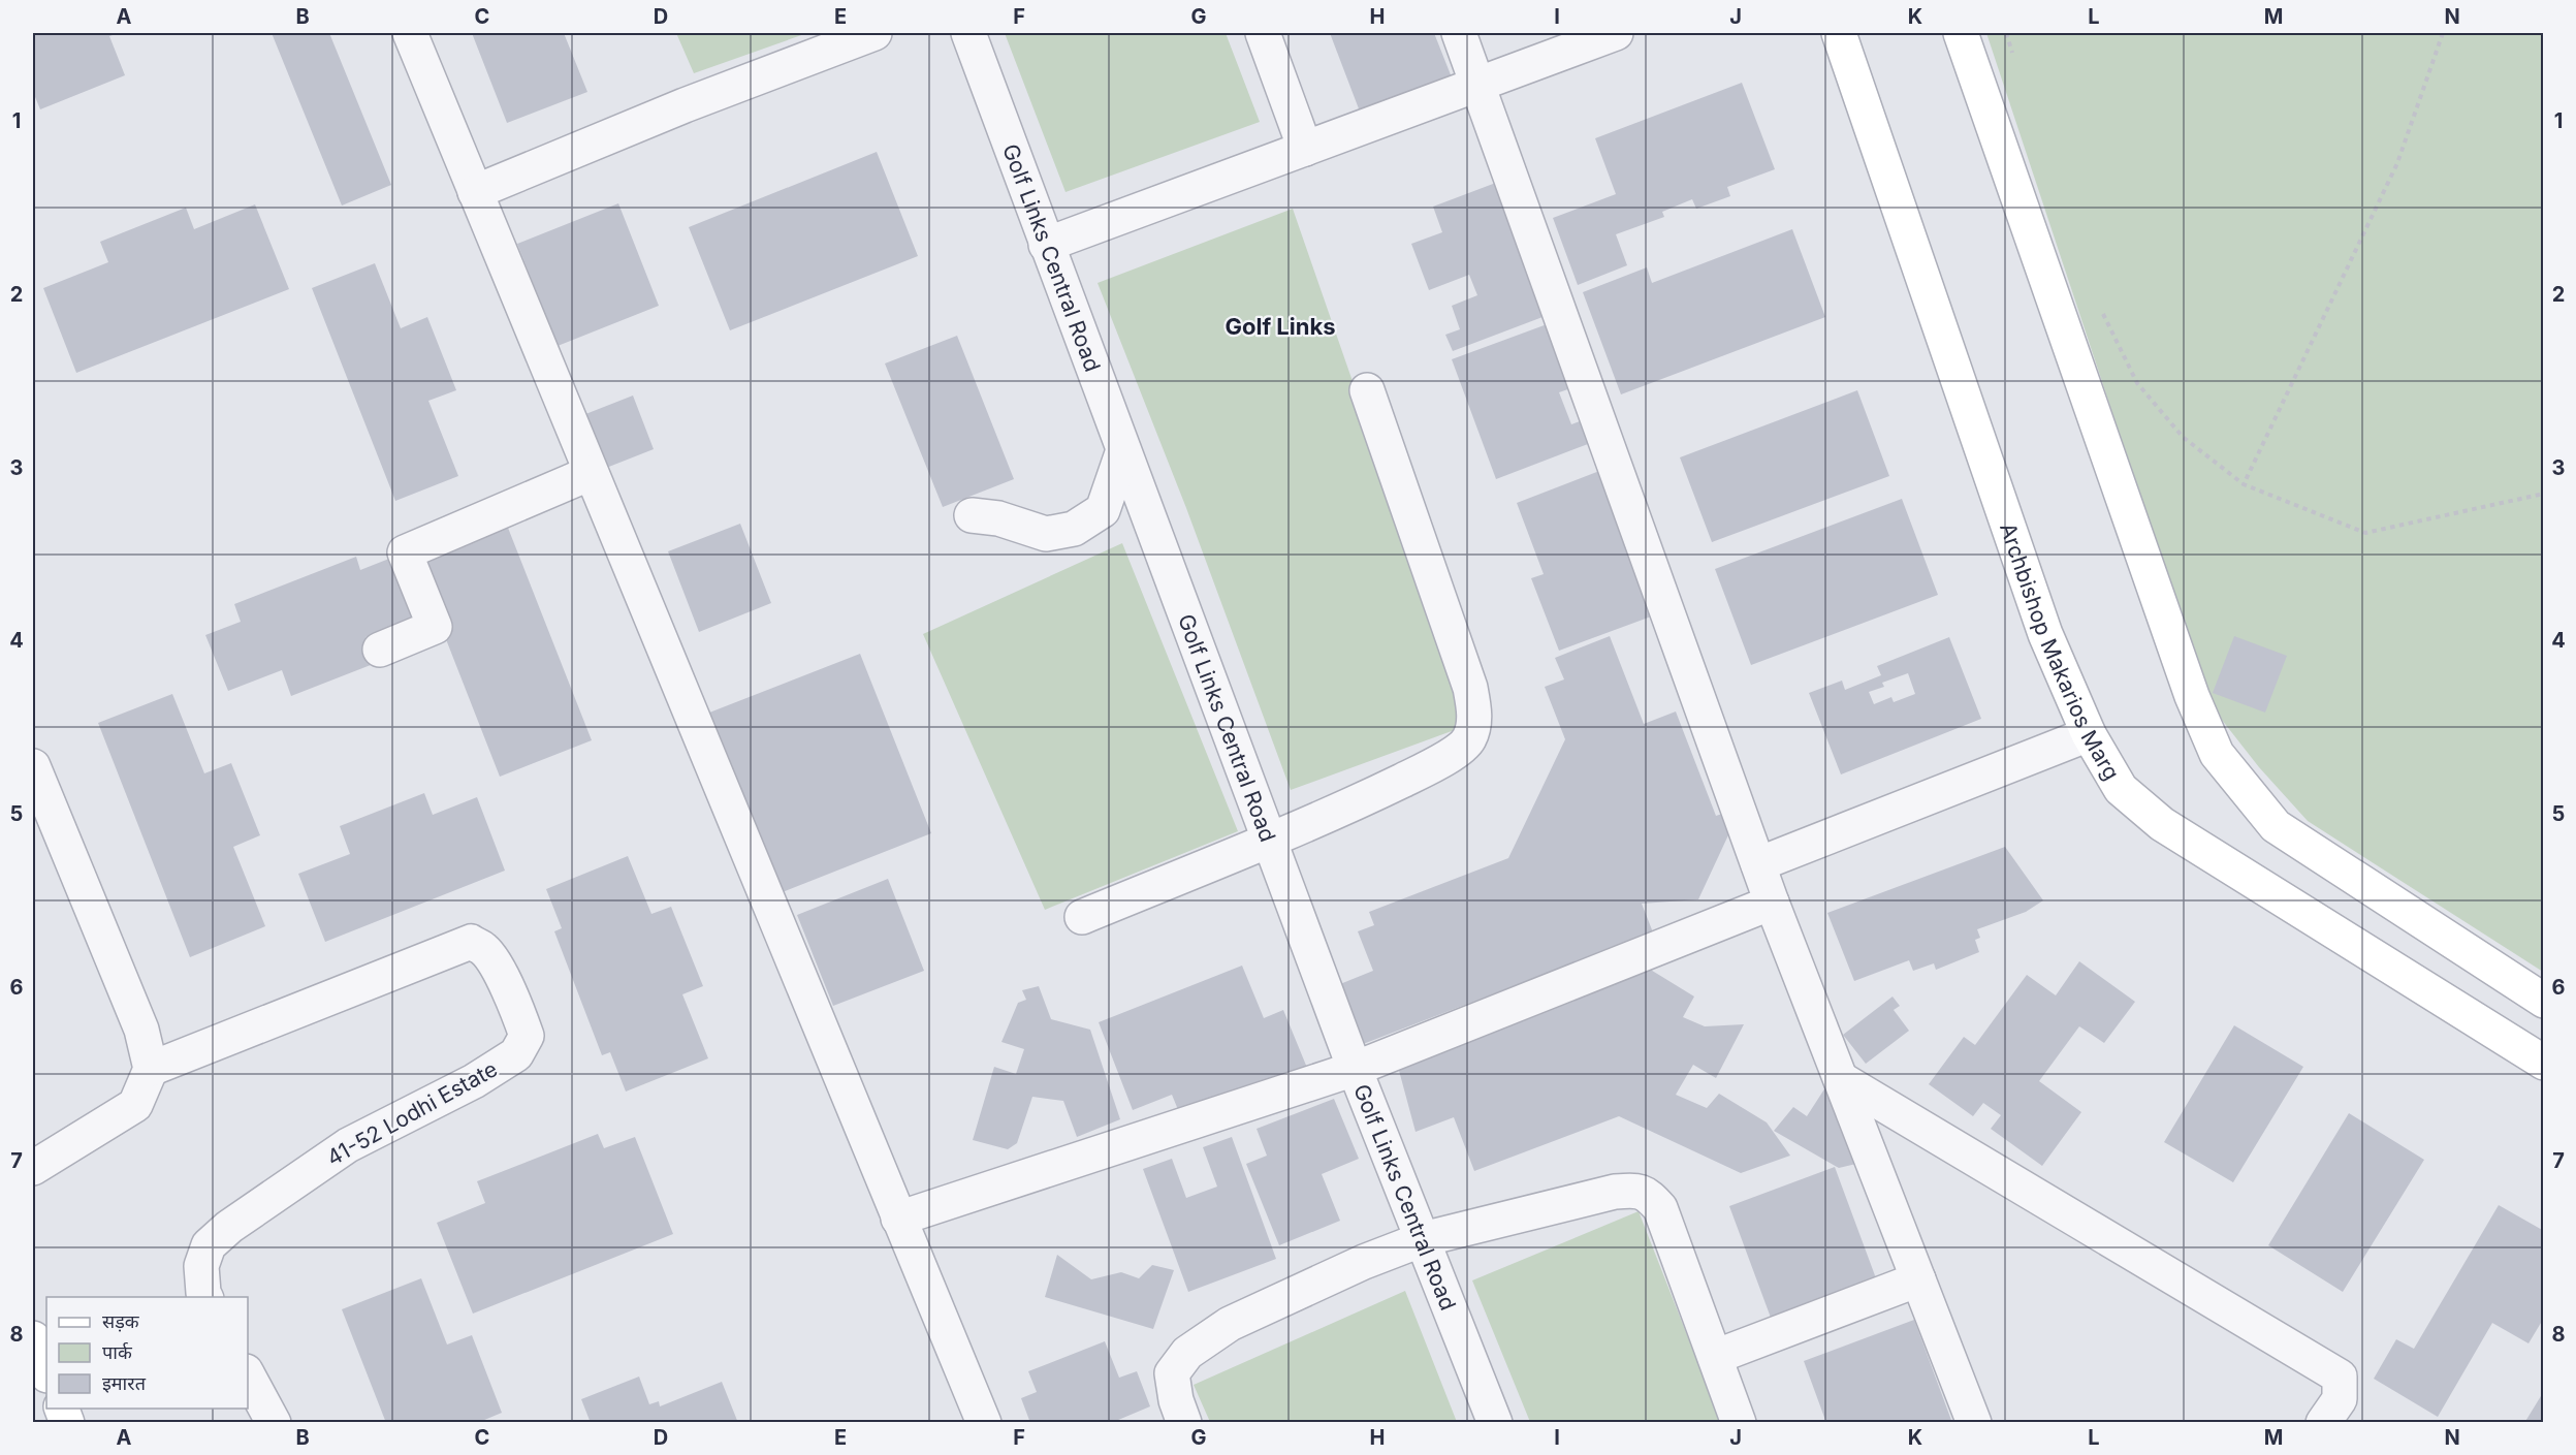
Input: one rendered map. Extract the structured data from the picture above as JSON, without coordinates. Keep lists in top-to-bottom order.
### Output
{
  "streets": {
    "street": ["Golf Links Central Road", "Archbishop Makarios Marg", "41-52 Lodhi Estate"]
  },
  "districts": ["Golf Links"],
  "legend": ["सड़क", "पार्क", "इमारत"],
  "grid": {
    "columns": [
      "A",
      "B",
      "C",
      "D",
      "E",
      "F",
      "G",
      "H",
      "I",
      "J",
      "K",
      "L",
      "M",
      "N"
    ],
    "rows": [
      "1",
      "2",
      "3",
      "4",
      "5",
      "6",
      "7",
      "8"
    ]
  }
}
